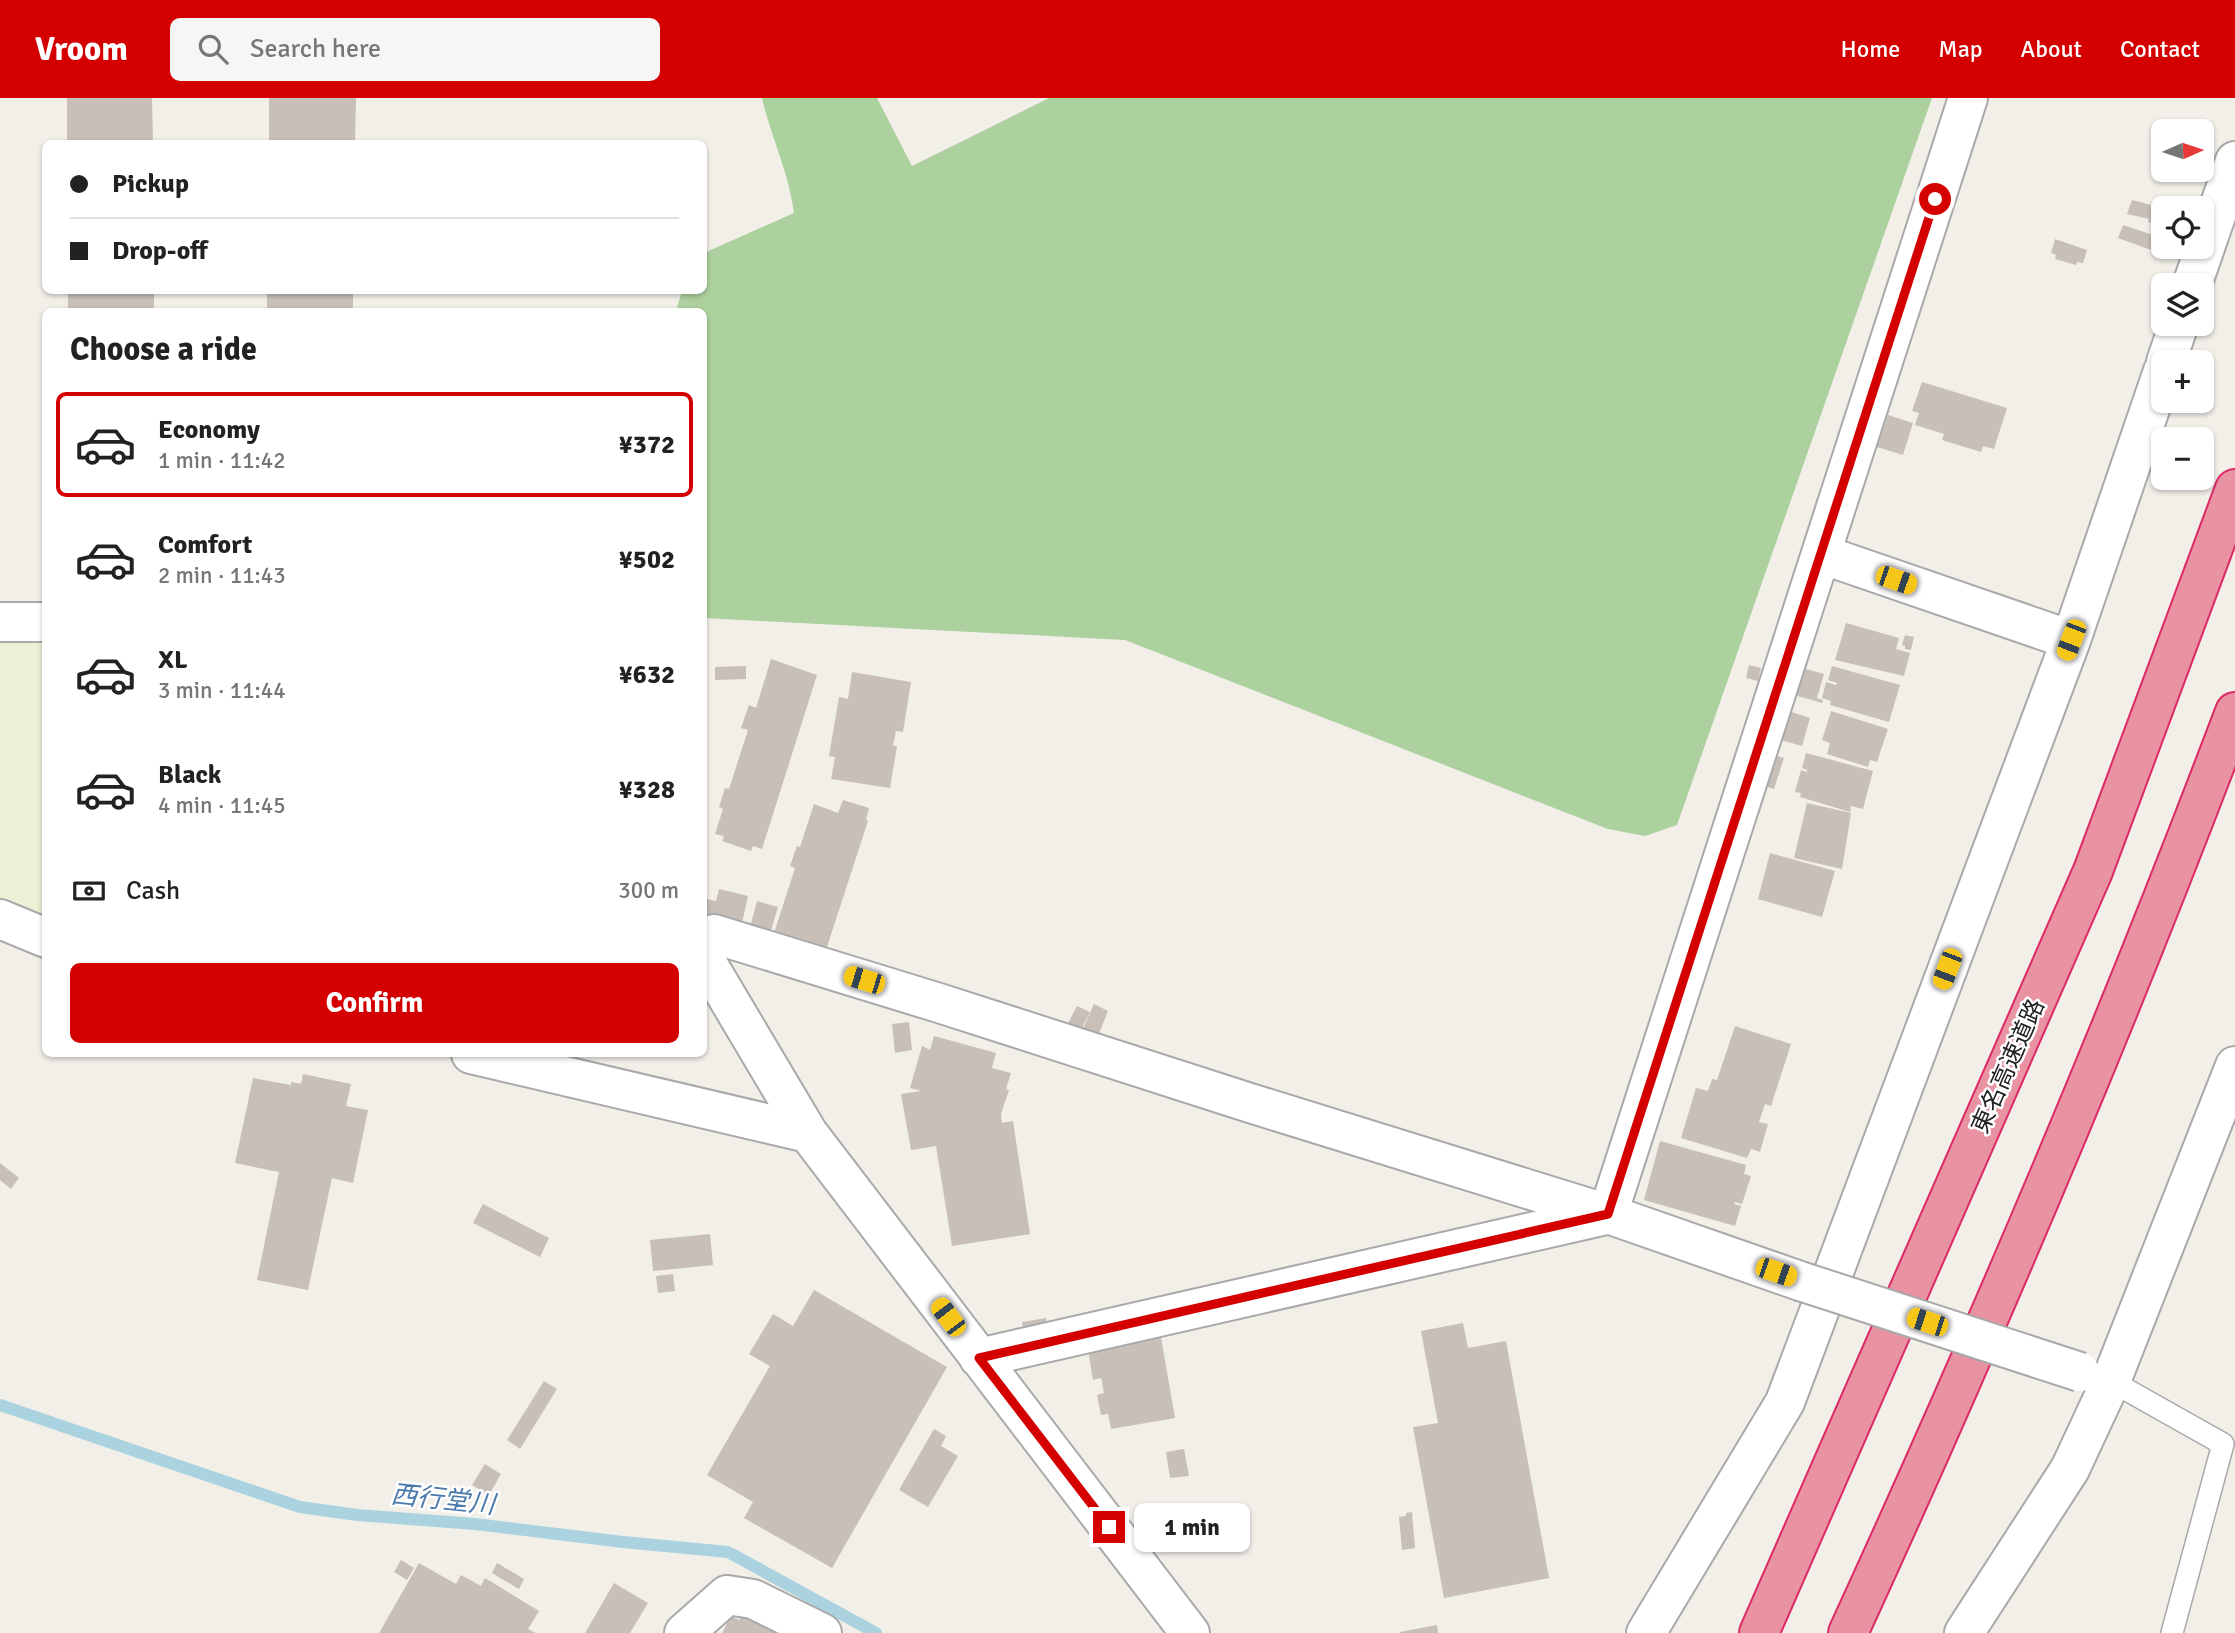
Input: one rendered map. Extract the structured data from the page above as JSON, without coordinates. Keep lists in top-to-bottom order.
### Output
{
  "streets": {
    "highway": ["東名高速道路"]
  },
  "water": ["西行堂川"],
  "north": "right",
  "page": {
    "header": "Vroom",
    "search": "Search here",
    "nav": [
      "Home",
      "Map",
      "About",
      "Contact"
    ],
    "map_buttons": ["+", "−"],
    "banner": ["Pickup", "Drop-off"],
    "heading": "Choose a ride",
    "list": [
      {
        "name": "Economy",
        "note": "1 min · 11:42",
        "value": "¥372"
      },
      {
        "name": "Comfort",
        "note": "2 min · 11:43",
        "value": "¥502"
      },
      {
        "name": "XL",
        "note": "3 min · 11:44",
        "value": "¥632"
      },
      {
        "name": "Black",
        "note": "4 min · 11:45",
        "value": "¥328"
      }
    ],
    "pay": ["Cash", "300 m"],
    "buttons": "Confirm",
    "bubble": "1 min"
  }
}
